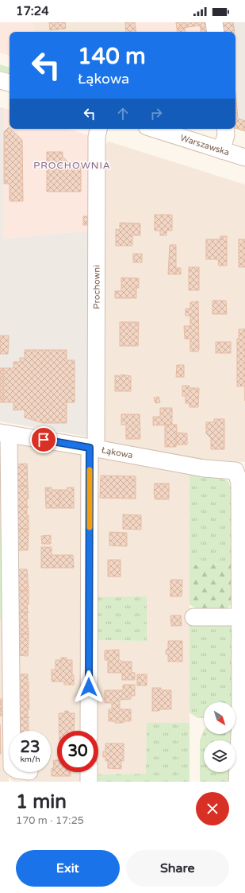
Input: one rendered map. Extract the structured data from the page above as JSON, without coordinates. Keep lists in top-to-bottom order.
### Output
{
  "streets": {
    "street": ["Warszawska", "Prochowni", "Łąkowa"]
  },
  "crossings": [
    ["Prochowni", "Łąkowa"]
  ],
  "districts": ["PROCHOWNIA"],
  "north": "bottom right",
  "page": {
    "status": "17:24",
    "turn": ["140 m", "Łąkowa"],
    "speed": "23 km/h",
    "limit": "30",
    "heading": ["1 min", "170 m · 17:25"],
    "buttons": ["Exit", "Share"]
  }
}
